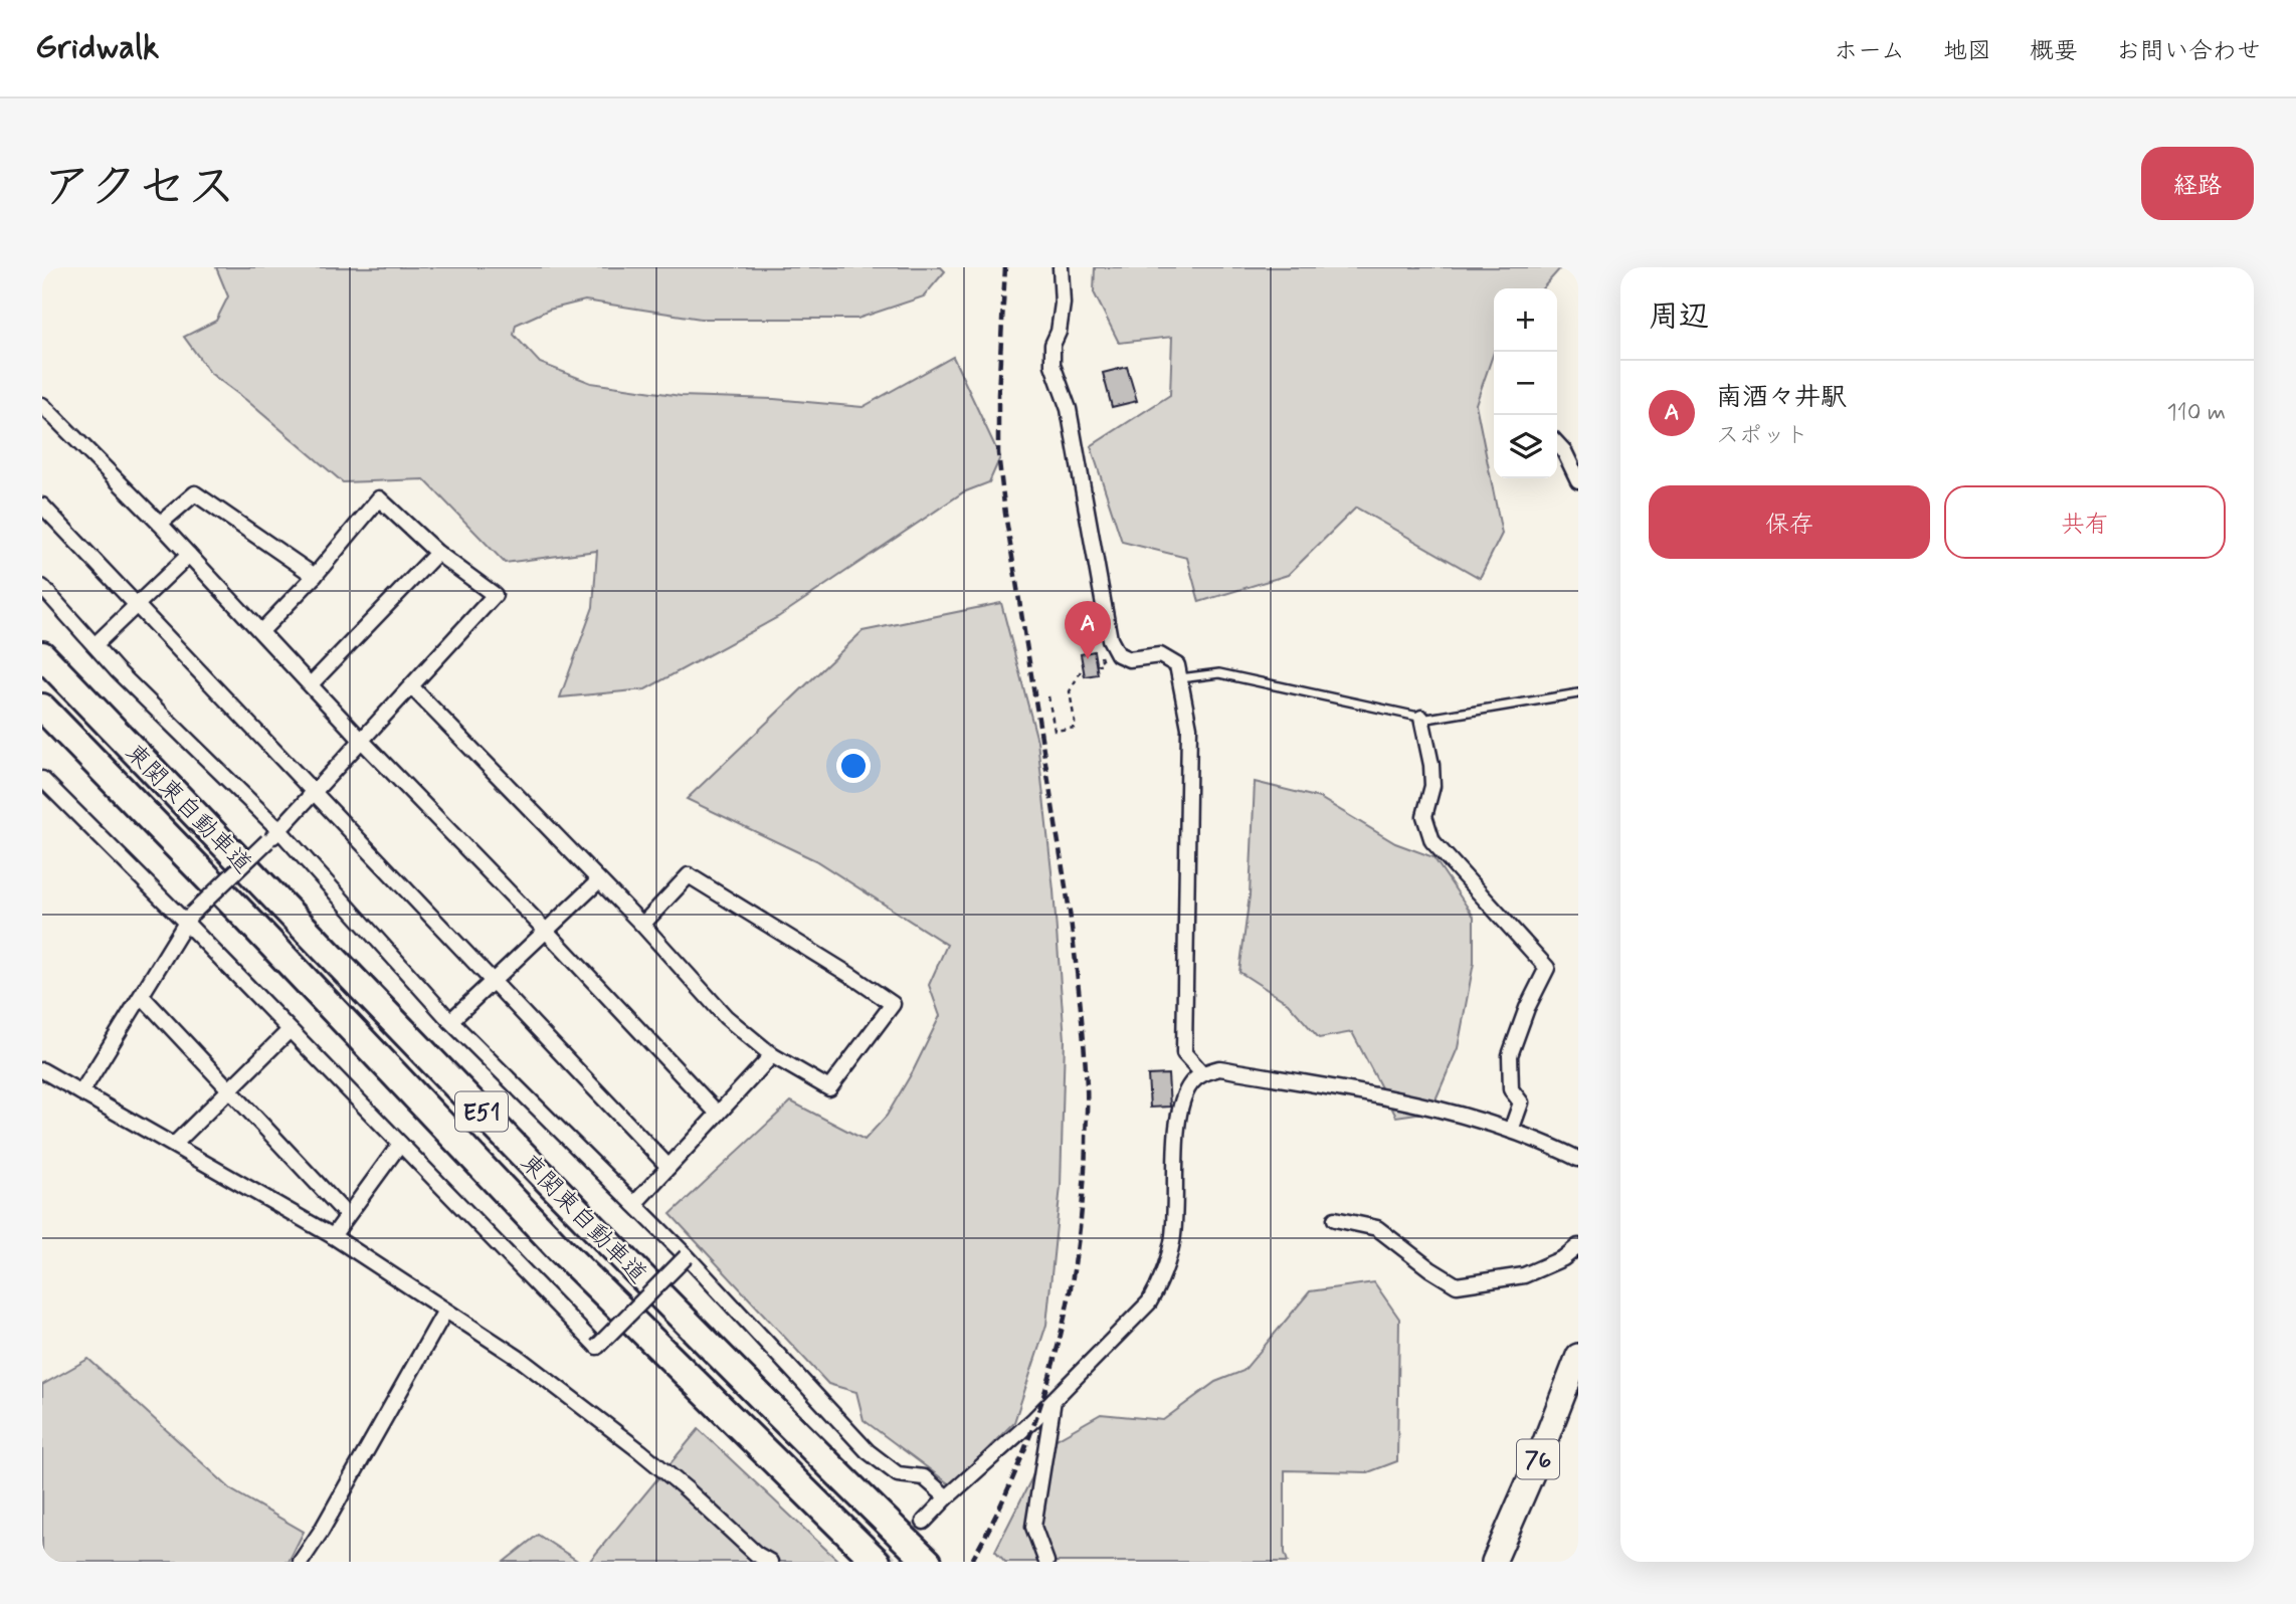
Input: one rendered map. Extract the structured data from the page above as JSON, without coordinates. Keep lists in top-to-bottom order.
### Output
{
  "streets": {
    "highway": ["東関東自動車道", "E51"],
    "main road": ["76"]
  },
  "page": {
    "header": "Gridwalk",
    "nav": [
      "ホーム",
      "地図",
      "概要",
      "お問い合わせ"
    ],
    "title": "アクセス",
    "buttons": [
      "経路",
      ["保存", "共有"]
    ],
    "heading": "周辺",
    "map_buttons": ["+", "−"],
    "list": [
      {
        "mark": "A",
        "name": "南酒々井駅",
        "note": "スポット",
        "value": "110 m"
      }
    ],
    "pins": "A"
  }
}
